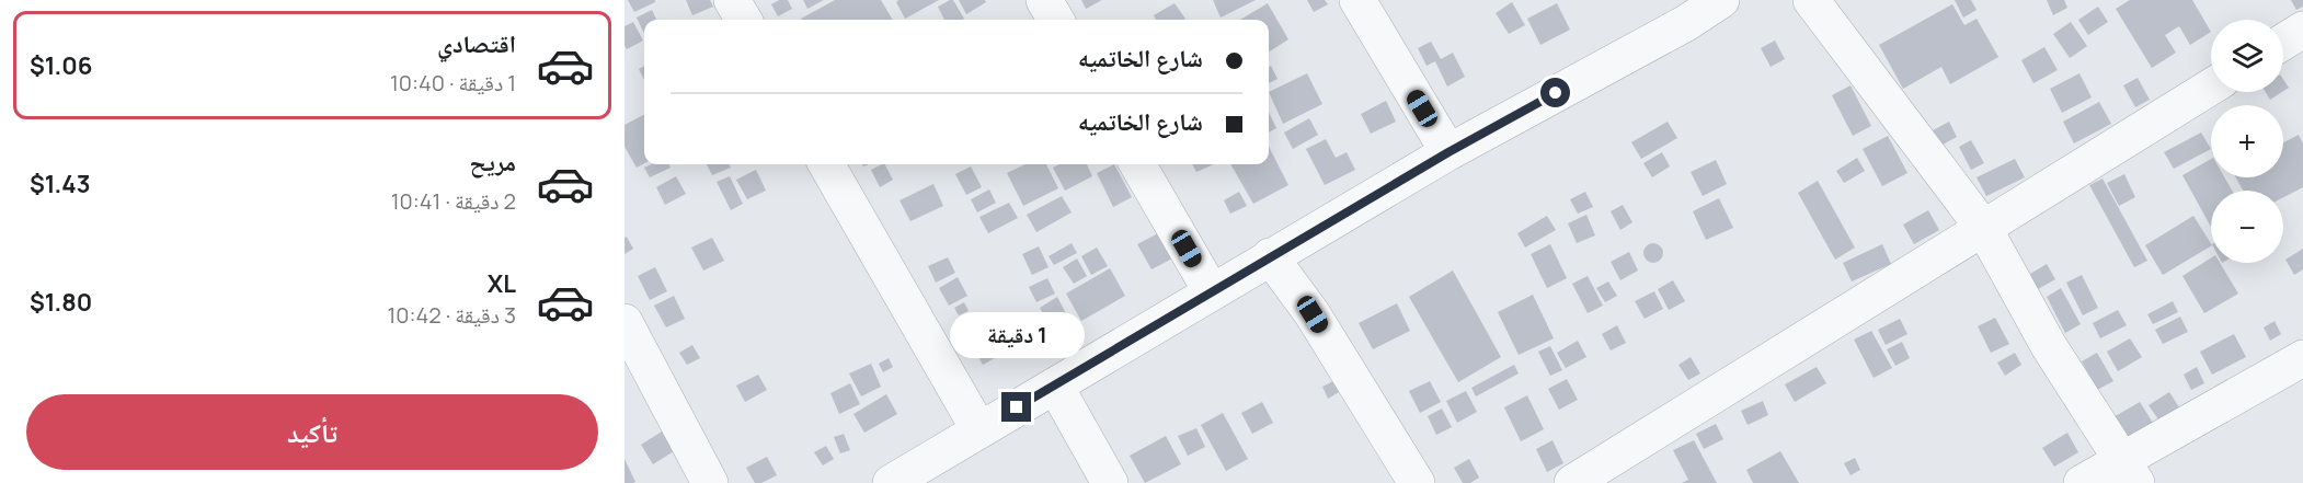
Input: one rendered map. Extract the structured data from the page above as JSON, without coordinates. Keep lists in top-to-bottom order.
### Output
{
  "page": {
    "list": [
      {
        "name": "اقتصادي",
        "note": "1 دقيقة · 10:40",
        "value": "$1.06"
      },
      {
        "name": "مريح",
        "note": "2 دقيقة · 10:41",
        "value": "$1.43"
      },
      {
        "name": "XL",
        "note": "3 دقيقة · 10:42",
        "value": "$1.80"
      }
    ],
    "map_buttons": ["+", "−"],
    "banner": ["شارع الخاتميه", "شارع الخاتميه"],
    "bubble": "1 دقيقة",
    "buttons": "تأكيد"
  }
}
